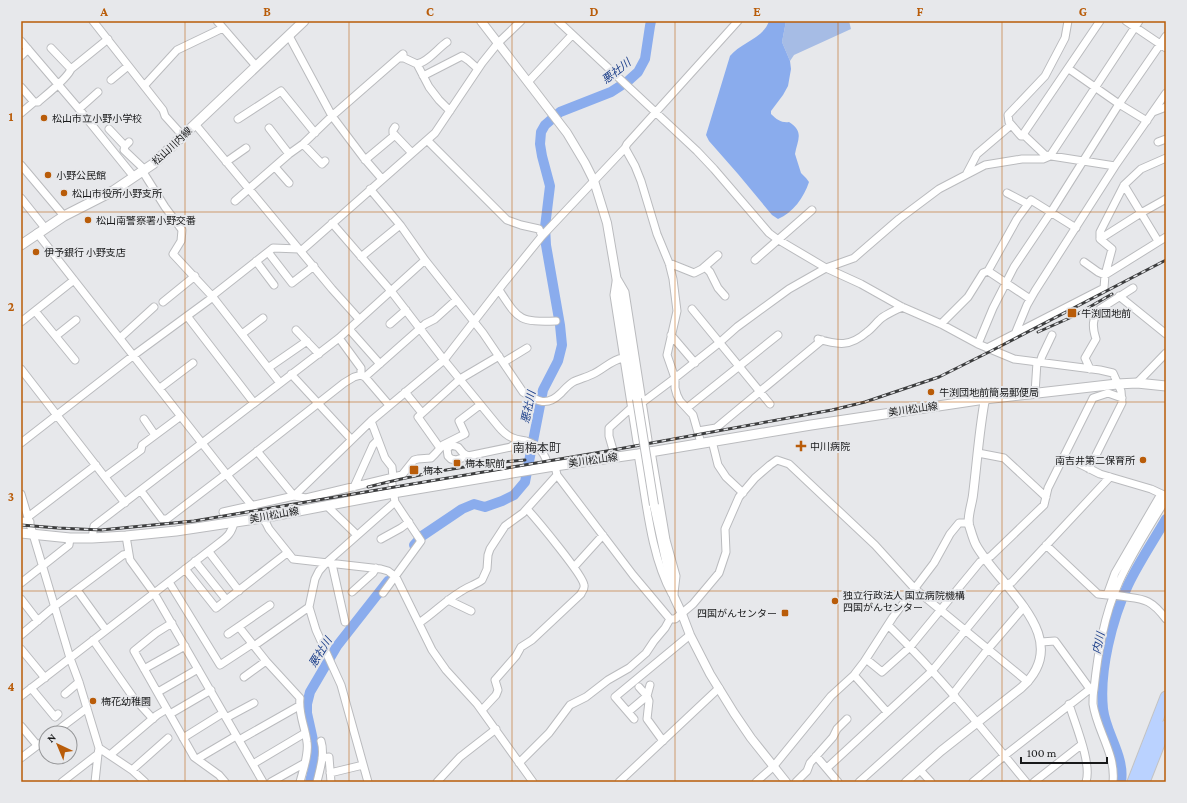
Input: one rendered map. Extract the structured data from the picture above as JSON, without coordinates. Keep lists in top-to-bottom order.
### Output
{
  "streets": {
    "main road": ["松山川内線", "美川松山線"]
  },
  "districts": ["南梅本町"],
  "water": ["悪社川", "内川"],
  "places": {
    "other": [
      "松山市立小野小学校",
      "小野公民館",
      "松山市役所小野支所",
      "松山南警察署小野交番",
      "伊予銀行 小野支店",
      "牛渕団地前簡易郵便局",
      "南吉井第二保育所",
      "独立行政法人 国立病院機構 四国がんセンター",
      "梅花幼稚園"
    ],
    "transit": [
      "牛渕団地前",
      "梅本駅前",
      "梅本",
      "四国がんセンター"
    ],
    "health": ["中川病院"]
  },
  "scale_bar": "100 m",
  "north": "top left",
  "grid": {
    "columns": [
      "A",
      "B",
      "C",
      "D",
      "E",
      "F",
      "G"
    ],
    "rows": [
      "1",
      "2",
      "3",
      "4"
    ]
  }
}
